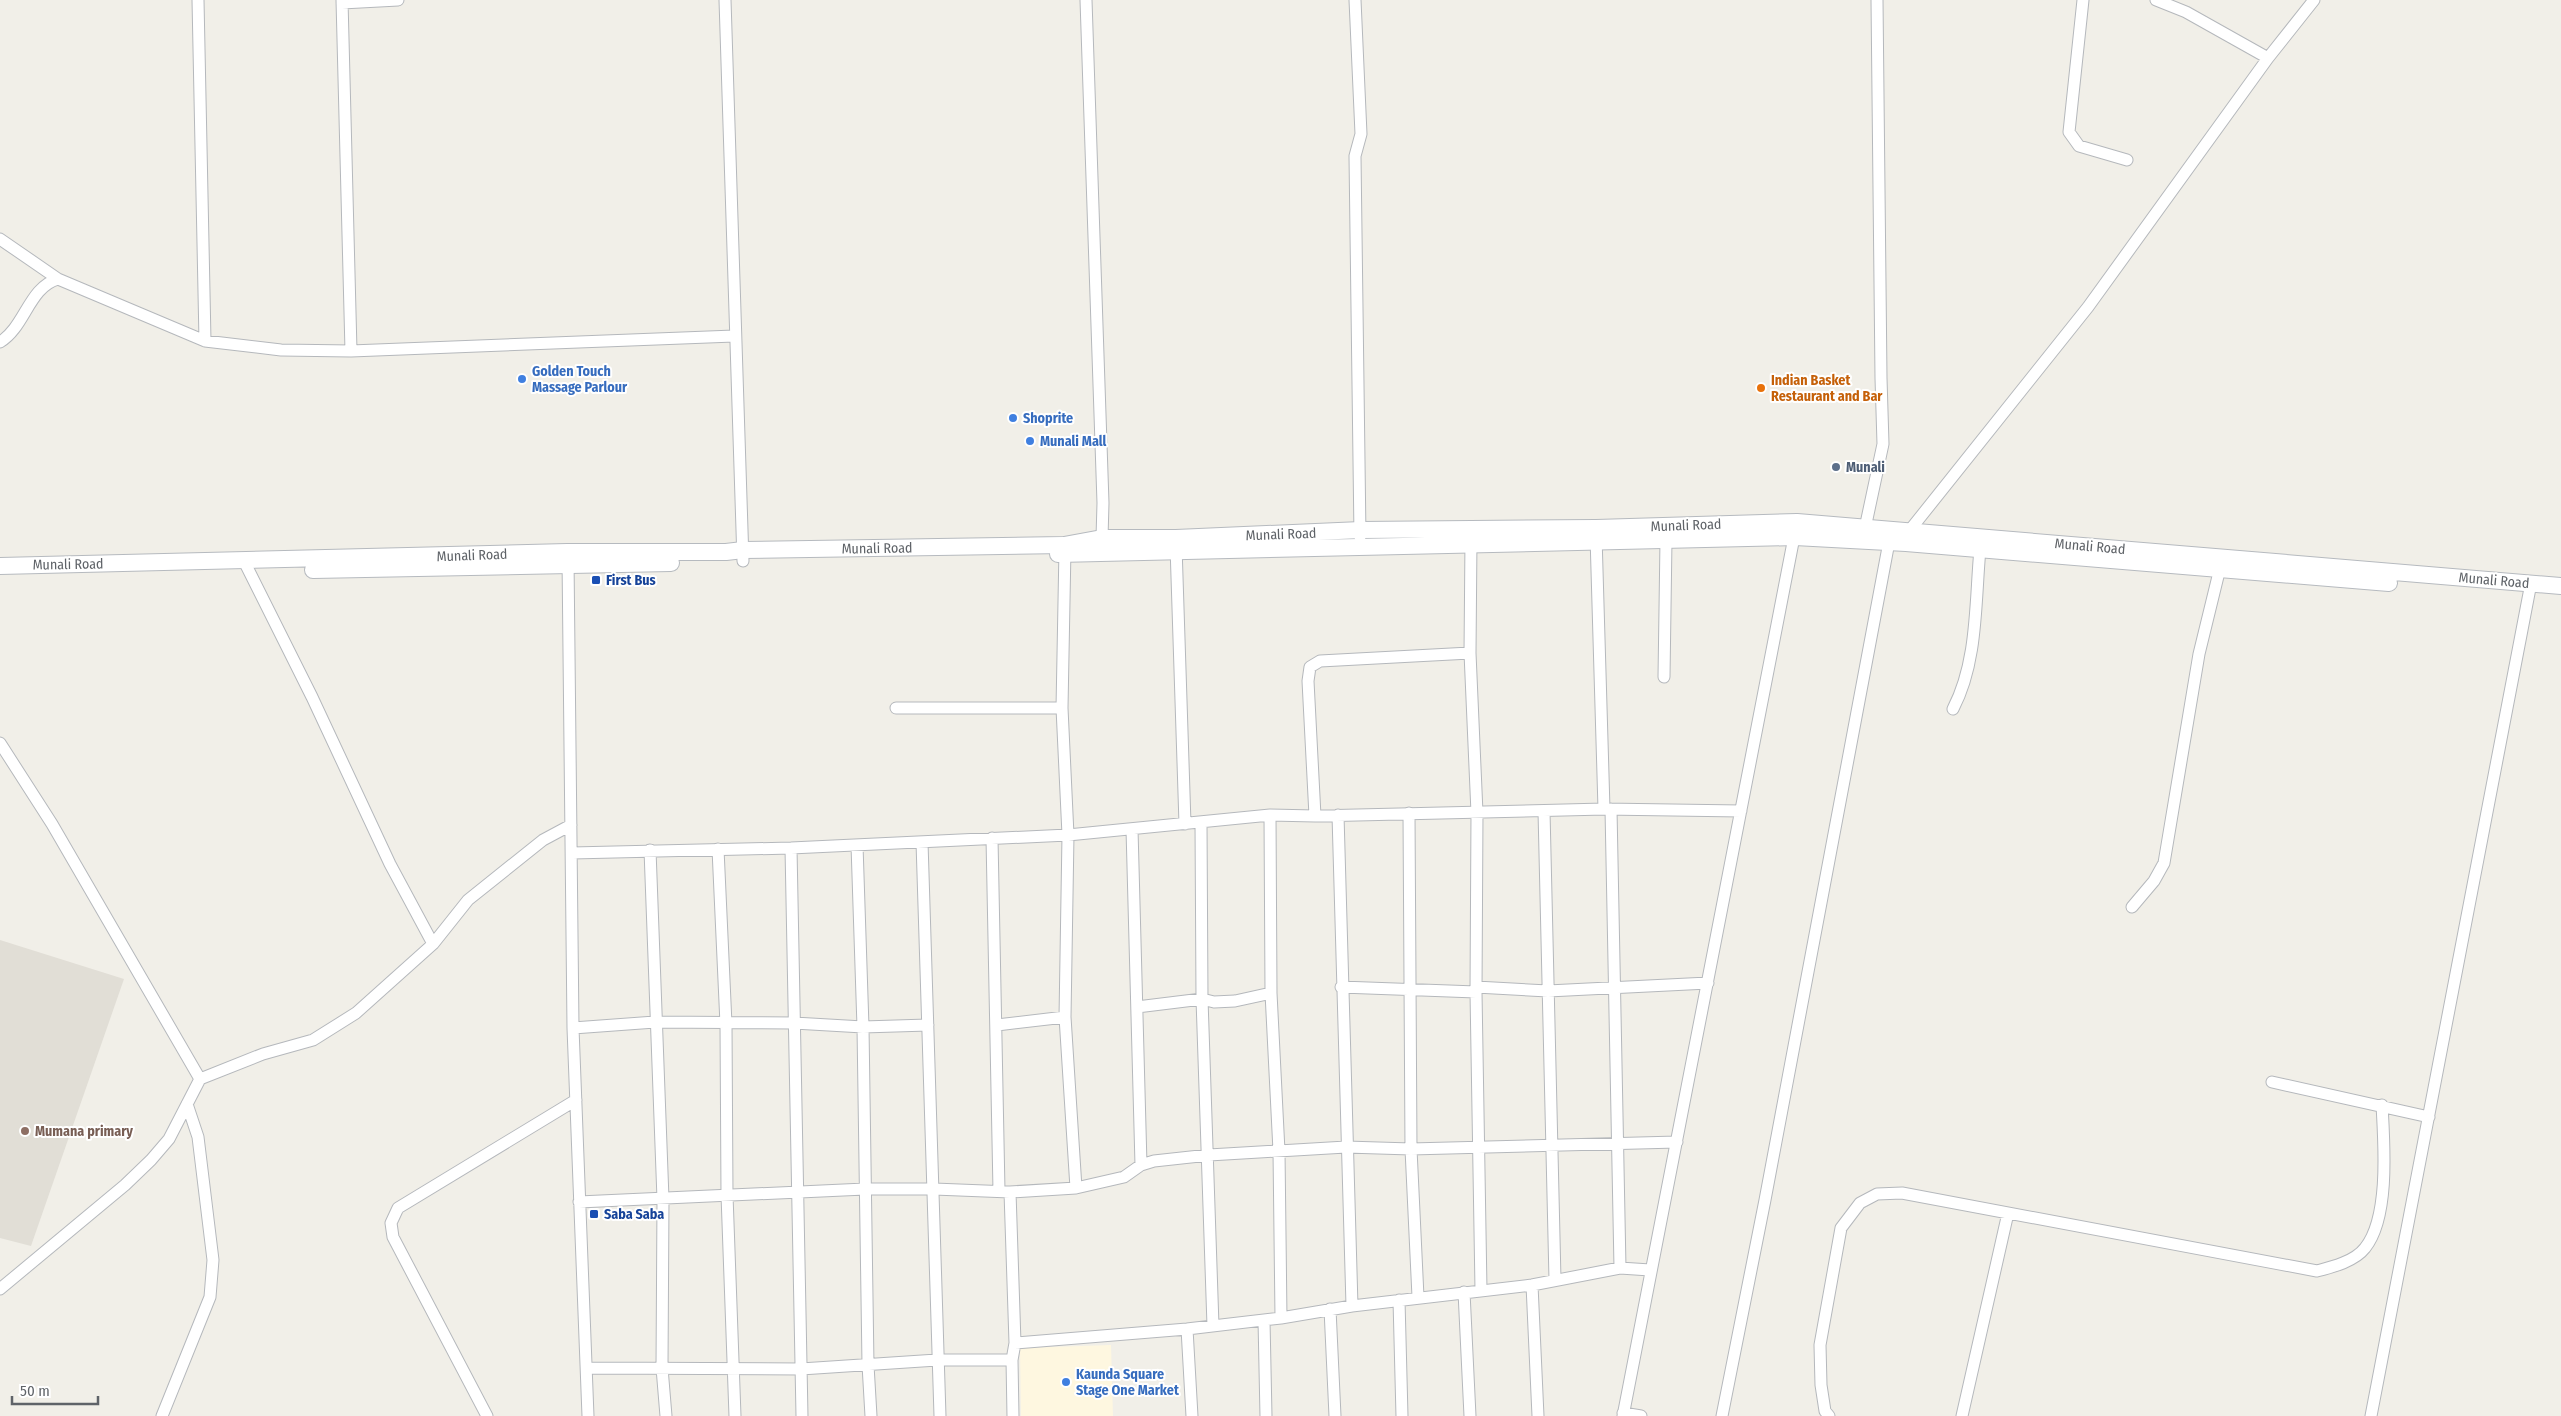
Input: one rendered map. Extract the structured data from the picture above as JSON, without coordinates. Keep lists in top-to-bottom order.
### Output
{
  "streets": {
    "main road": ["Munali Road"]
  },
  "places": {
    "other": [
      "Golden Touch Massage Parlour",
      "Indian Basket Restaurant and Bar",
      "Shoprite",
      "Munali Mall",
      "Munali",
      "Mumana primary",
      "Kaunda Square Stage One Market"
    ],
    "transit": ["First Bus", "Saba Saba"]
  },
  "scale_bar": "50 m"
}
